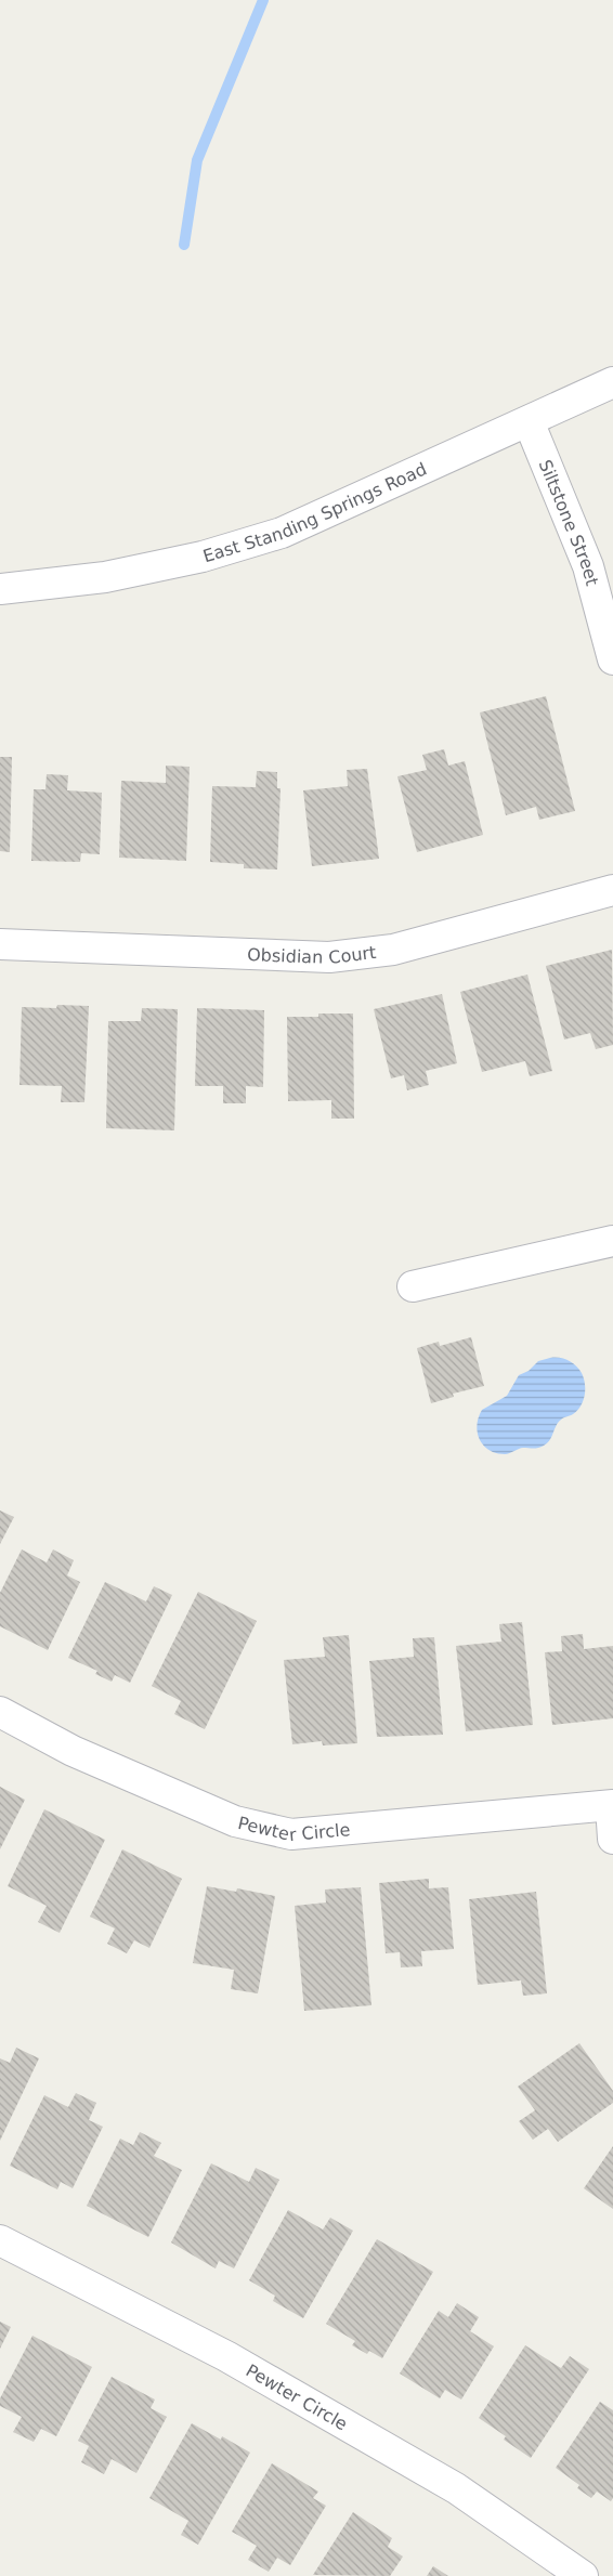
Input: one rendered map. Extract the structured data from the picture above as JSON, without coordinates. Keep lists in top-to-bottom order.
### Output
{
  "streets": {
    "street": [
      "East Standing Springs Road",
      "Siltstone Street",
      "Obsidian Court",
      "Pewter Circle"
    ]
  },
  "crossings": [
    ["East Standing Springs Road", "Siltstone Street"]
  ]
}
